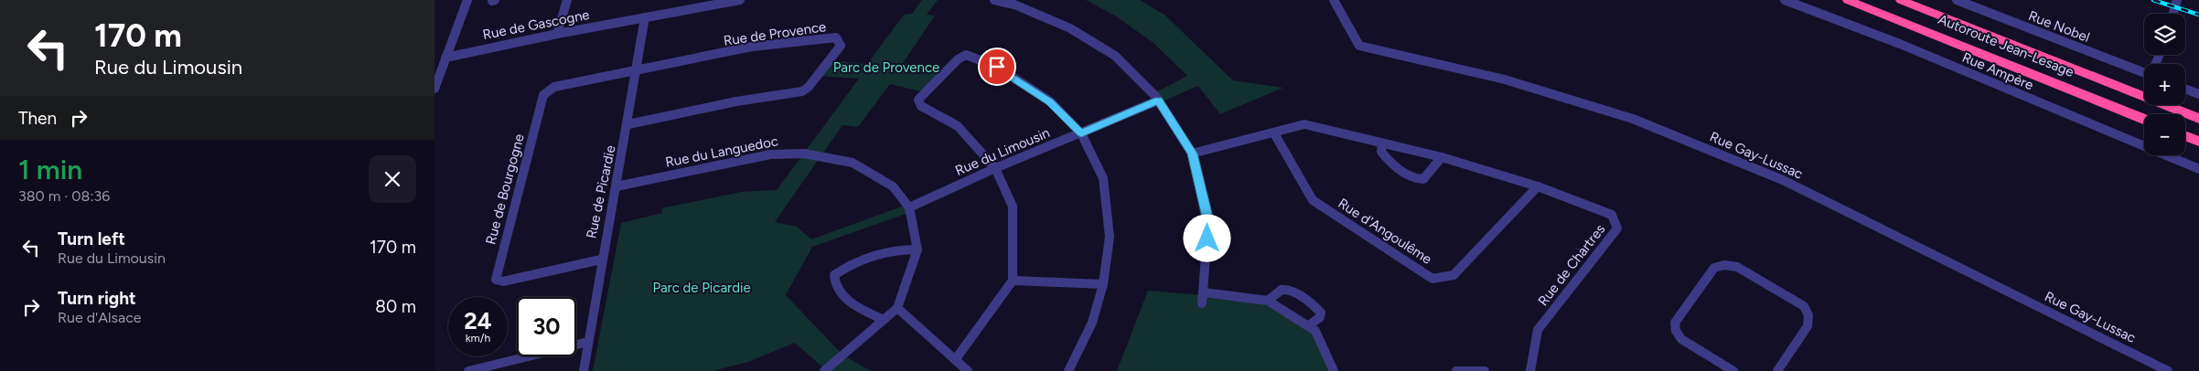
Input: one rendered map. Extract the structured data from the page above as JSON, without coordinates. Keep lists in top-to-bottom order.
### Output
{
  "streets": {
    "highway": ["Autoroute Jean-Lesage"],
    "street": [
      "Rue de Gascogne",
      "Rue Nobel",
      "Rue de Provence",
      "Rue Ampère",
      "Rue du Languedoc",
      "Rue du Limousin",
      "Rue Gay-Lussac",
      "Rue de Bourgogne",
      "Rue de Picardie",
      "Rue d'Angoulême",
      "Rue de Chartres"
    ]
  },
  "crossings": [
    ["Rue de Gascogne", "Rue de Picardie"],
    ["Rue de Provence", "Rue de Bourgogne"],
    ["Rue de Provence", "Rue de Picardie"],
    ["Rue du Languedoc", "Rue du Limousin"],
    ["Rue du Languedoc", "Rue de Picardie"],
    ["Rue de Bourgogne", "Rue de Picardie"],
    ["Rue d'Angoulême", "Rue de Chartres"]
  ],
  "parks": ["Parc de Provence", "Parc de Picardie"],
  "page": {
    "turn": ["170 m", "Rue du Limousin"],
    "map_buttons": ["+", "−"],
    "then": "Then",
    "heading": ["1 min", "380 m · 08:36"],
    "list": [
      {
        "name": "Turn left",
        "note": "Rue du Limousin",
        "value": "170 m"
      },
      {
        "name": "Turn right",
        "note": "Rue d'Alsace",
        "value": "80 m"
      }
    ],
    "speed": "24 km/h",
    "limit": "30"
  }
}
